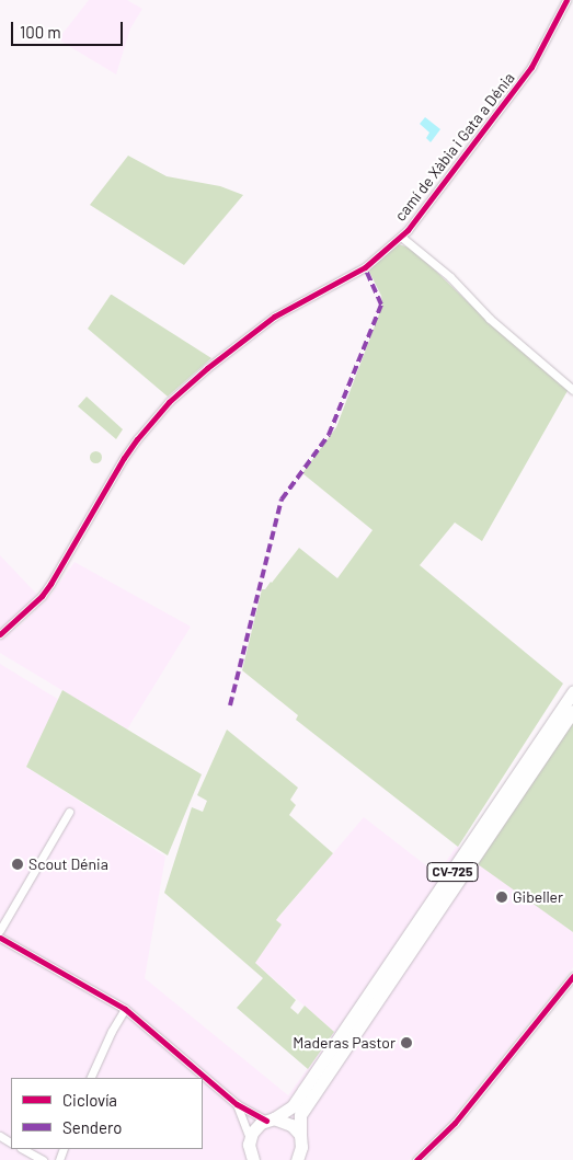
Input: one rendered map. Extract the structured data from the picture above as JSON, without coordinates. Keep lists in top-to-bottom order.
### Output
{
  "streets": {
    "main road": ["CV-725"],
    "street": ["camí de Xàbia i Gata a Dénia"]
  },
  "places": ["Scout Dénia", "Gibeller", "Maderas Pastor"],
  "legend": ["Ciclovía", "Sendero"],
  "scale_bar": "100 m"
}
